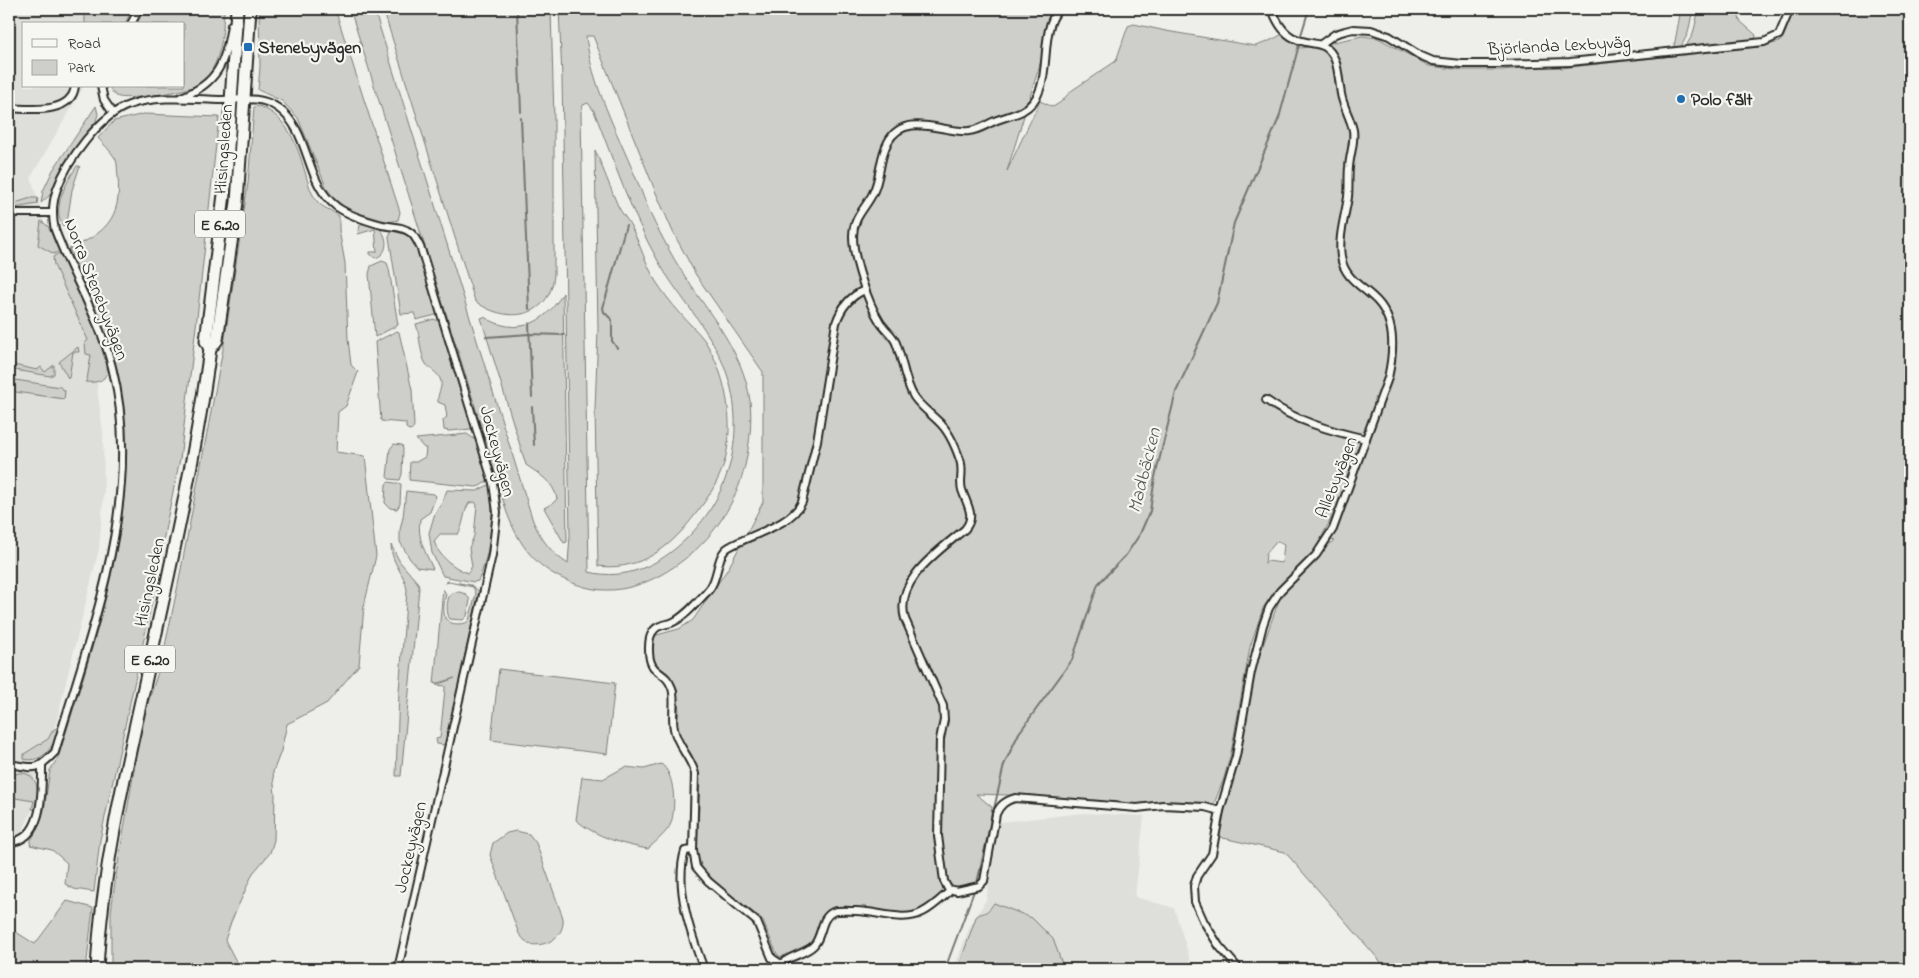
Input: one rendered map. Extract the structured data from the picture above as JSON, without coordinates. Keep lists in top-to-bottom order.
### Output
{
  "streets": {
    "highway": ["Hisingsleden", "E 6.20"],
    "street": [
      "Björlanda Lexbyväg",
      "Norra Stenebyvägen",
      "Jockeyvägen",
      "Allebyvägen"
    ]
  },
  "crossings": [
    ["Björlanda Lexbyväg", "Allebyvägen"],
    ["Hisingsleden", "Norra Stenebyvägen"],
    ["Hisingsleden", "Jockeyvägen"],
    ["Norra Stenebyvägen", "Jockeyvägen"]
  ],
  "water": ["Madbäcken"],
  "places": {
    "transit": ["Stenebyvägen"],
    "other": ["Polo fält"]
  },
  "legend": ["Road", "Park"]
}
